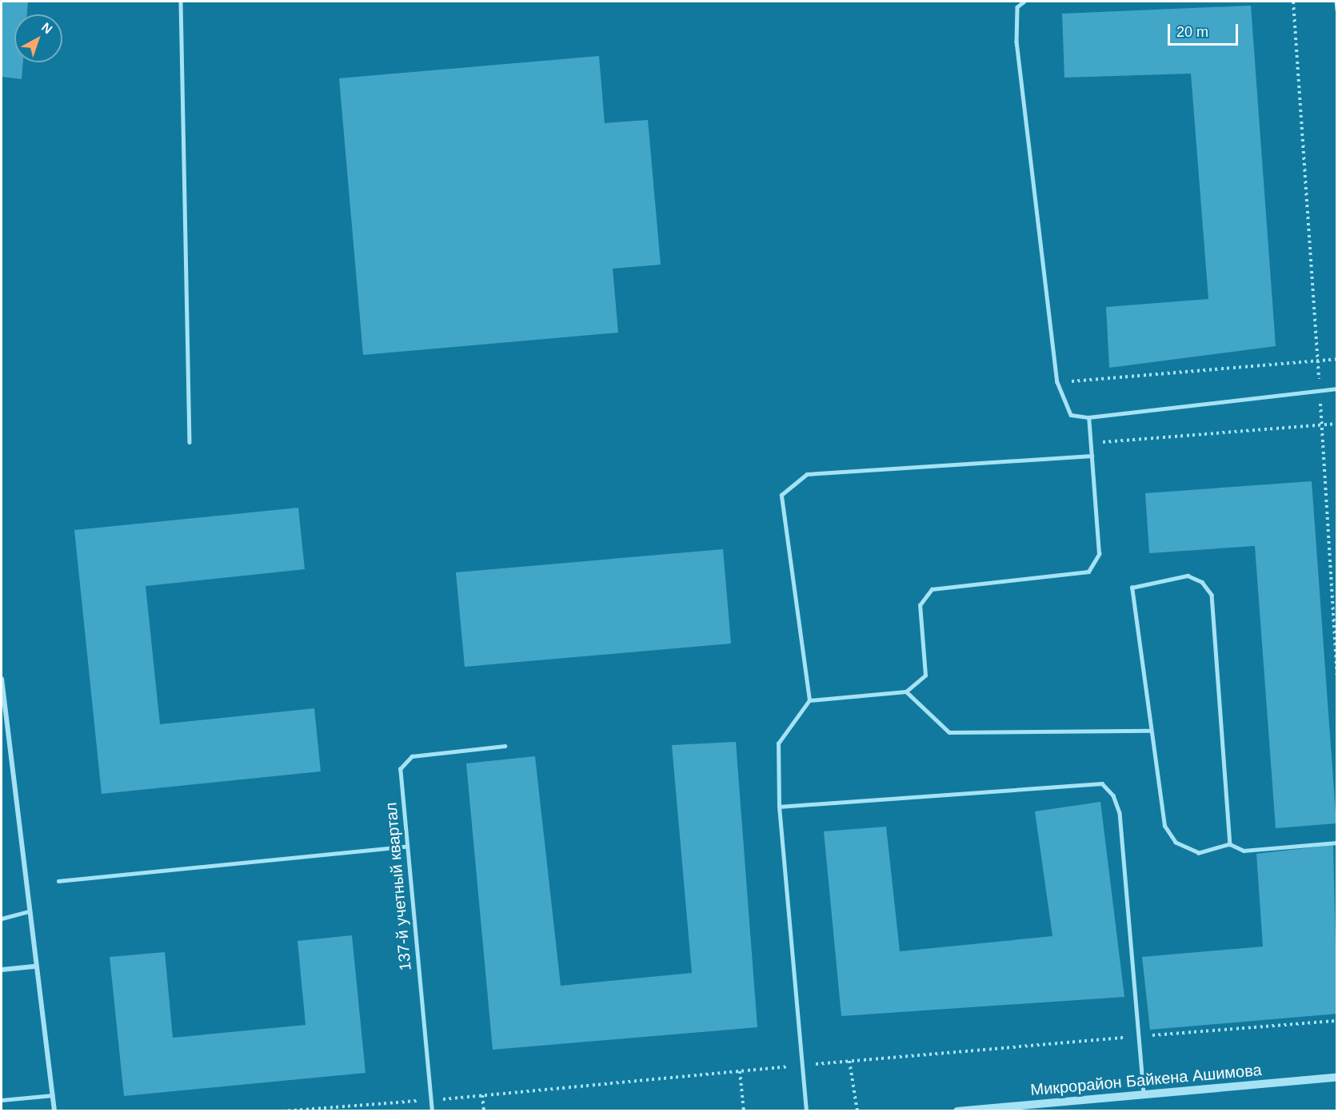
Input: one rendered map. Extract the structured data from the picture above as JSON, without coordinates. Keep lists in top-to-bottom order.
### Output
{
  "streets": {
    "street": ["Микрорайон Байкена Ашимова"],
    "lane": ["137-й учетный квартал"]
  },
  "scale_bar": "20 m",
  "north": "top right"
}
